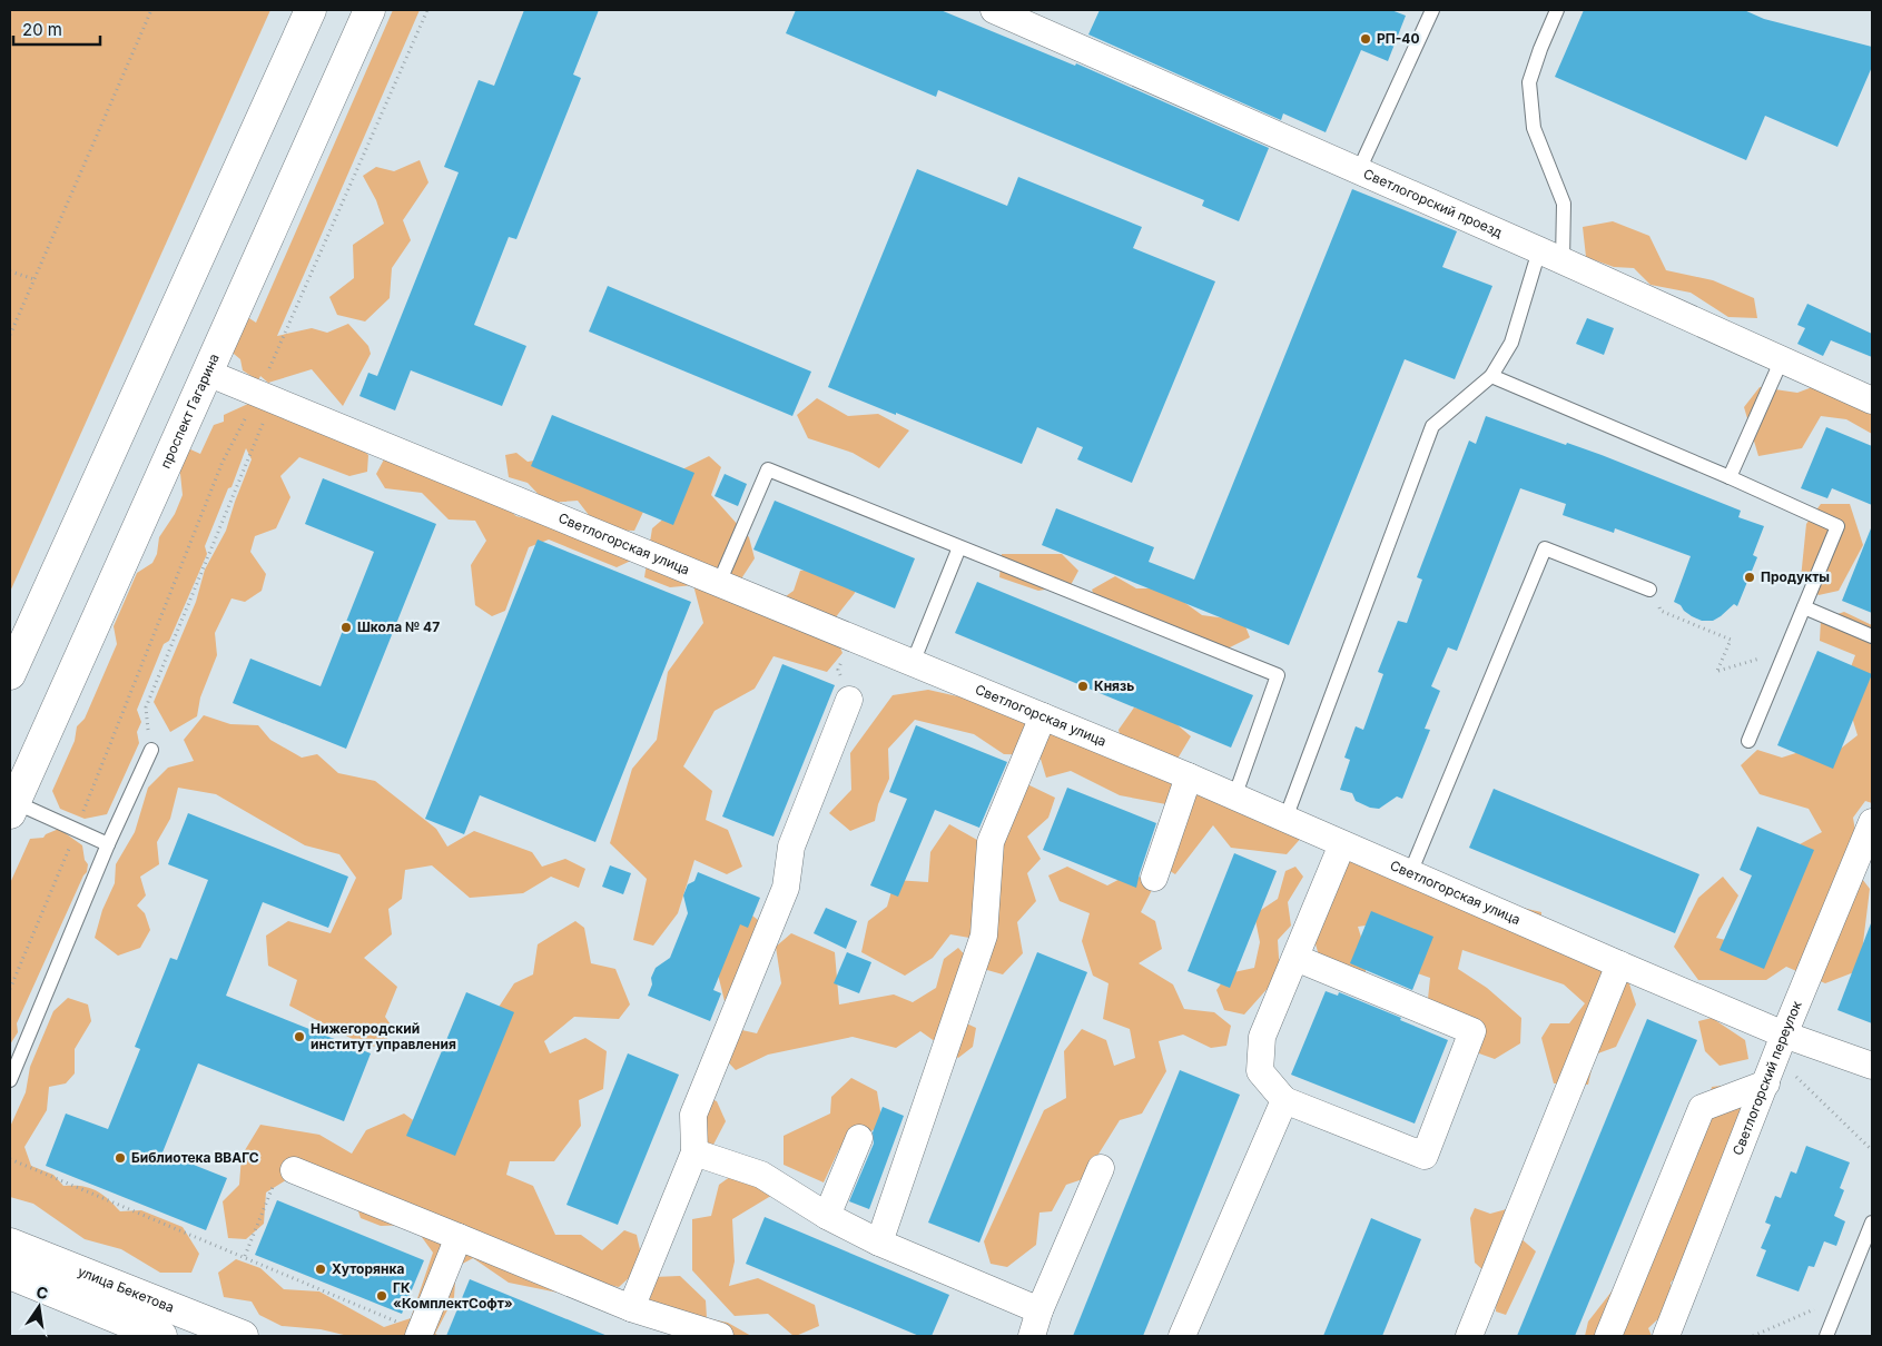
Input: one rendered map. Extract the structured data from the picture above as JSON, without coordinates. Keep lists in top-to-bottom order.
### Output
{
  "streets": {
    "main road": ["проспект Гагарина", "улица Бекетова"],
    "street": ["Светлогорский проезд", "Светлогорская улица", "Светлогорский переулок"]
  },
  "crossings": [
    ["проспект Гагарина", "Светлогорская улица"],
    ["Светлогорская улица", "Светлогорский переулок"]
  ],
  "places": [
    "РП-40",
    "Продукты",
    "Школа № 47",
    "Князь",
    "Нижегородский институт управления",
    "Библиотека ВВАГС",
    "Хуторянка",
    "ГК «КомплектСофт»"
  ],
  "scale_bar": "20 m",
  "north": "top"
}
